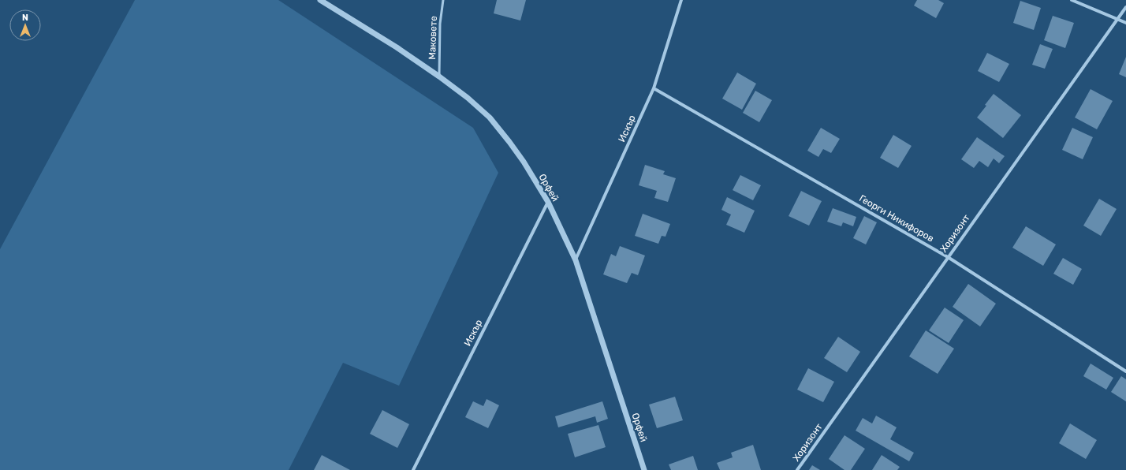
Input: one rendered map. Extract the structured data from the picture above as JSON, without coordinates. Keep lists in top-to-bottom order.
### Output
{
  "streets": {
    "street": [
      "Искър",
      "Орфей",
      "Георги Никифоров",
      "Хоризонт"
    ],
    "lane": ["Маковете"]
  },
  "crossings": [
    ["Маковете", "Орфей"],
    ["Искър", "Орфей"],
    ["Искър", "Георги Никифоров"],
    ["Георги Никифоров", "Хоризонт"]
  ],
  "north": "top"
}
